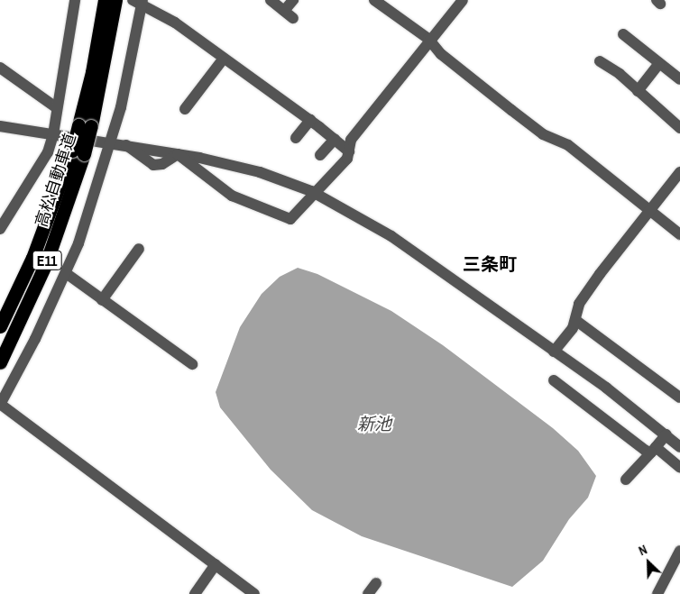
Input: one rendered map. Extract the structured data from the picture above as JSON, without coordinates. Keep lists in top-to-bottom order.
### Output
{
  "streets": {
    "highway": ["高松自動車道", "E11"]
  },
  "districts": ["三条町"],
  "water": ["新池"],
  "north": "top left"
}
